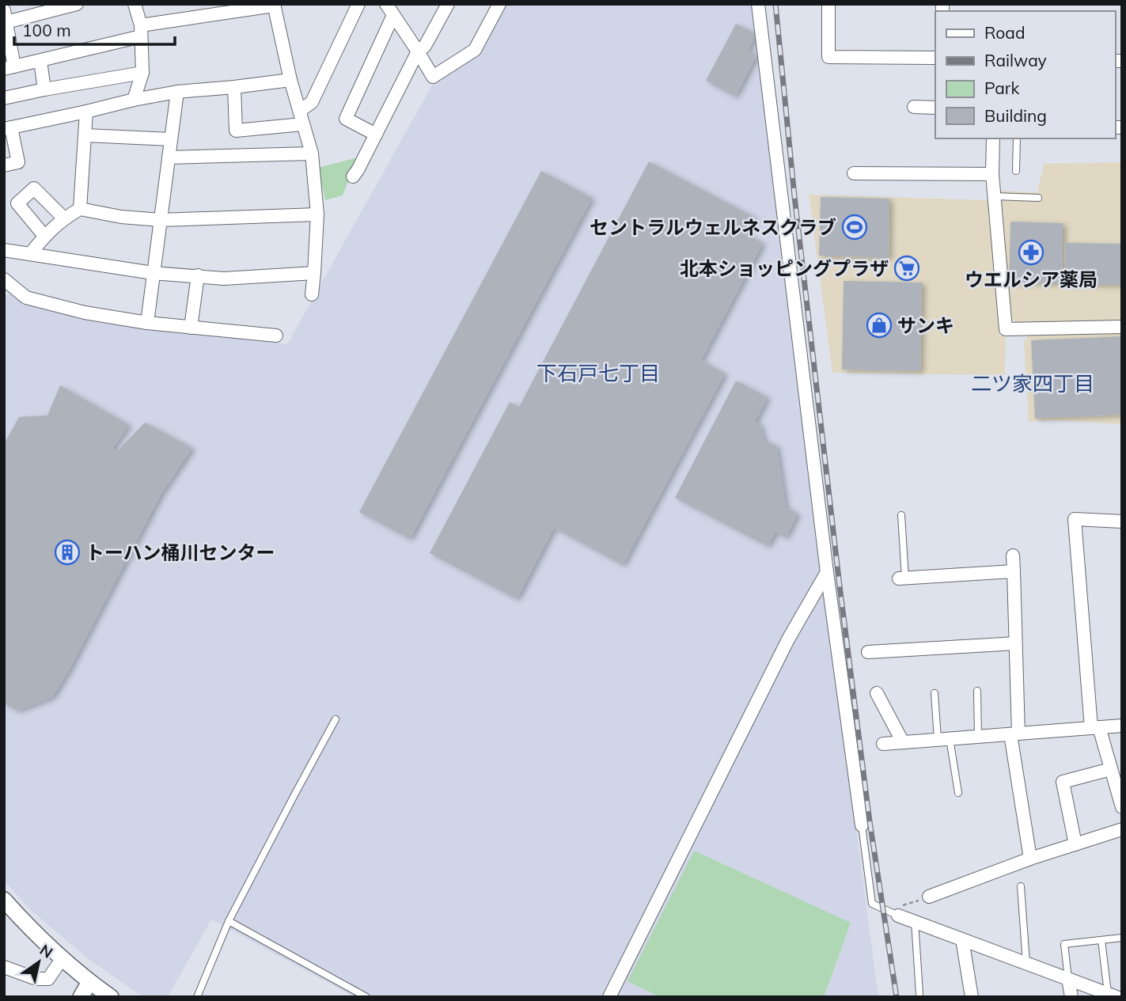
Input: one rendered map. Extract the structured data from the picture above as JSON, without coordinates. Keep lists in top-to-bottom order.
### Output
{
  "districts": ["下石戸七丁目", "二ツ家四丁目"],
  "places": {
    "sports": ["セントラルウェルネスクラブ"],
    "pharmacy": ["ウエルシア薬局"],
    "supermarket": ["北本ショッピングプラザ"],
    "shop": ["サンキ"],
    "building": ["トーハン桶川センター"]
  },
  "legend": [
    "Road",
    "Railway",
    "Park",
    "Building"
  ],
  "scale_bar": "100 m",
  "north": "top right"
}
